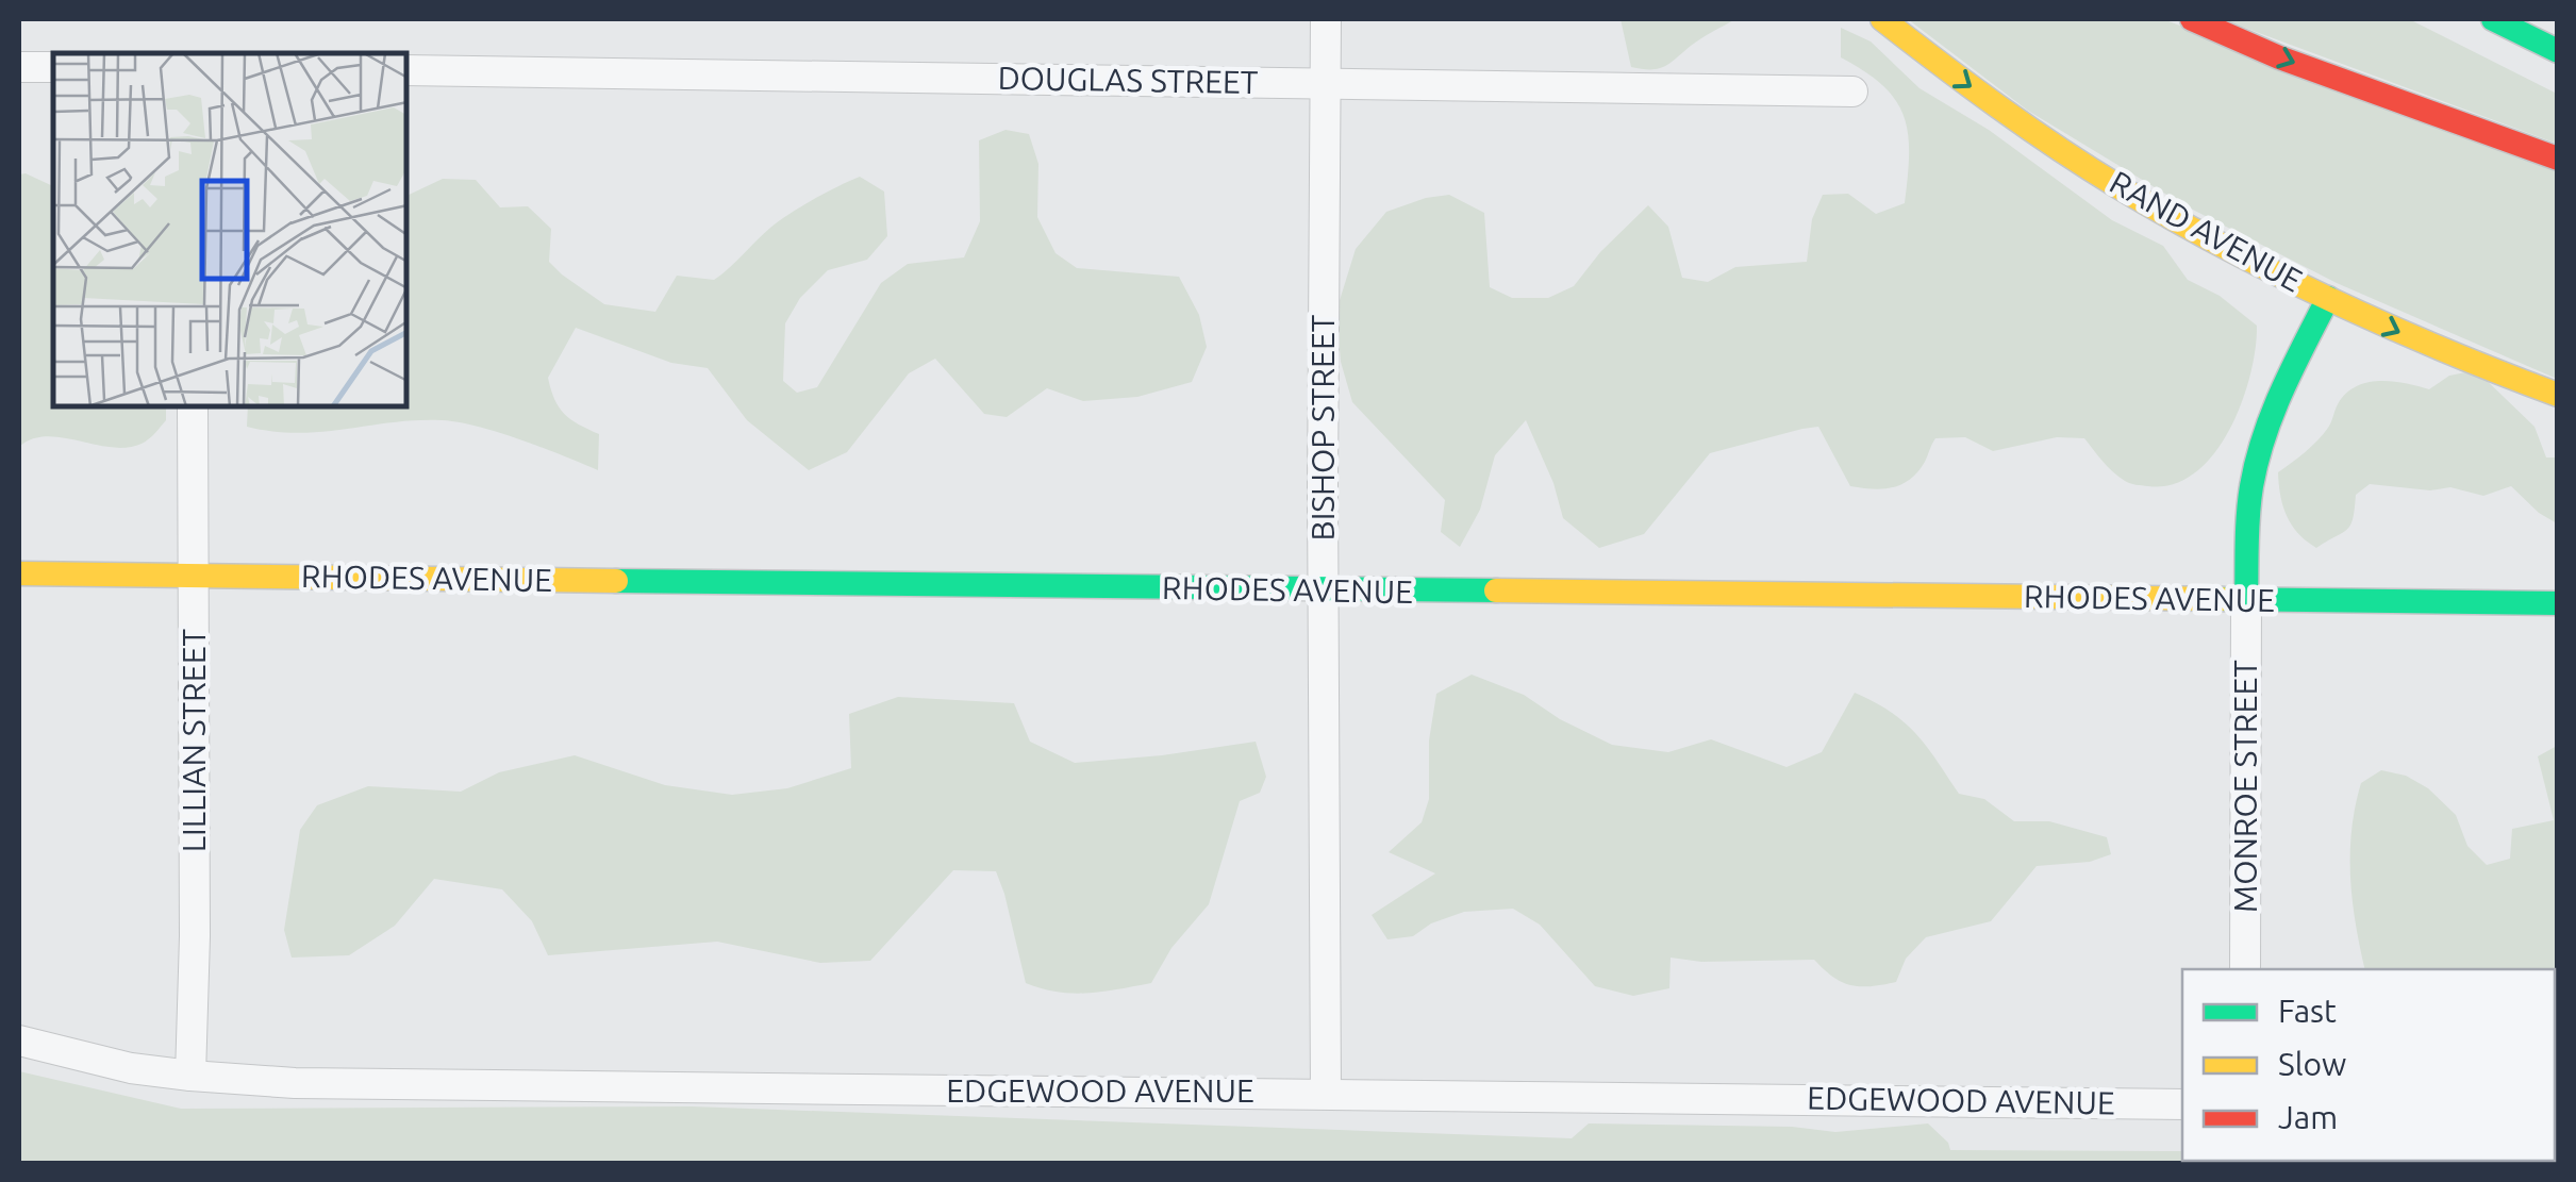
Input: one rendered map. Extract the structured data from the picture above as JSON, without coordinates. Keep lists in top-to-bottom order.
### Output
{
  "streets": {
    "main road": ["RAND AVENUE", "RHODES AVENUE", "MONROE STREET"],
    "street": [
      "DOUGLAS STREET",
      "BISHOP STREET",
      "LILLIAN STREET",
      "EDGEWOOD AVENUE"
    ]
  },
  "crossings": [
    ["DOUGLAS STREET", "BISHOP STREET"],
    ["RAND AVENUE", "MONROE STREET"],
    ["BISHOP STREET", "RHODES AVENUE"],
    ["BISHOP STREET", "EDGEWOOD AVENUE"],
    ["RHODES AVENUE", "LILLIAN STREET"],
    ["RHODES AVENUE", "MONROE STREET"],
    ["LILLIAN STREET", "EDGEWOOD AVENUE"]
  ],
  "legend": ["Fast", "Slow", "Jam"]
}
